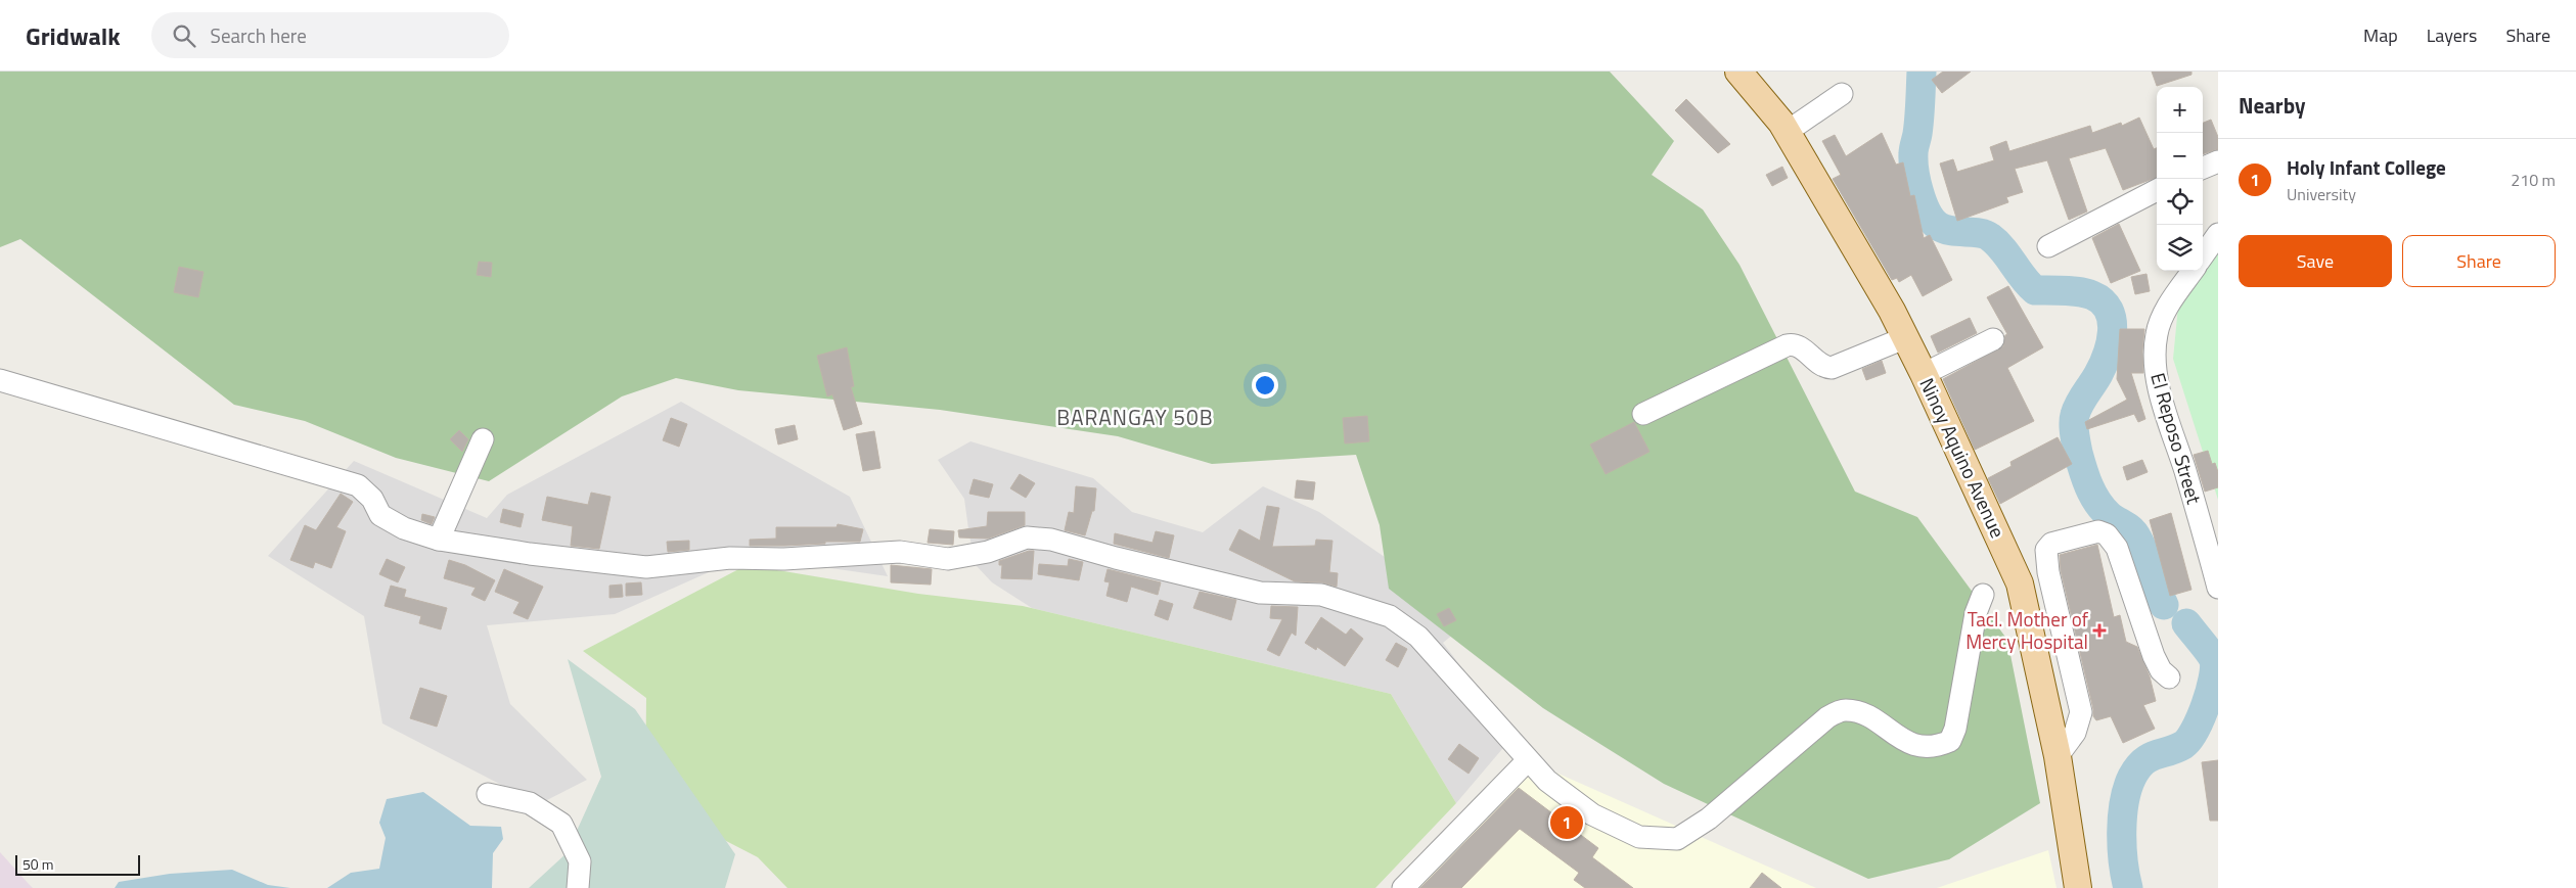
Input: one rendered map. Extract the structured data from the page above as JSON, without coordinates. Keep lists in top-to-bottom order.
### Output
{
  "streets": {
    "main road": ["Ninoy Aquino Avenue"],
    "street": ["El Reposo Street"]
  },
  "districts": ["BARANGAY 50B"],
  "places": {
    "health": ["Tacl. Mother of Mercy Hospital"]
  },
  "scale_bar": "50 m",
  "page": {
    "header": "Gridwalk",
    "search": "Search here",
    "nav": ["Map", "Layers", "Share"],
    "heading": "Nearby",
    "map_buttons": ["+", "−"],
    "list": [
      {
        "mark": "1",
        "name": "Holy Infant College",
        "note": "University",
        "value": "210 m"
      }
    ],
    "buttons": ["Save", "Share"],
    "pins": "1",
    "scale": "50 m"
  }
}
